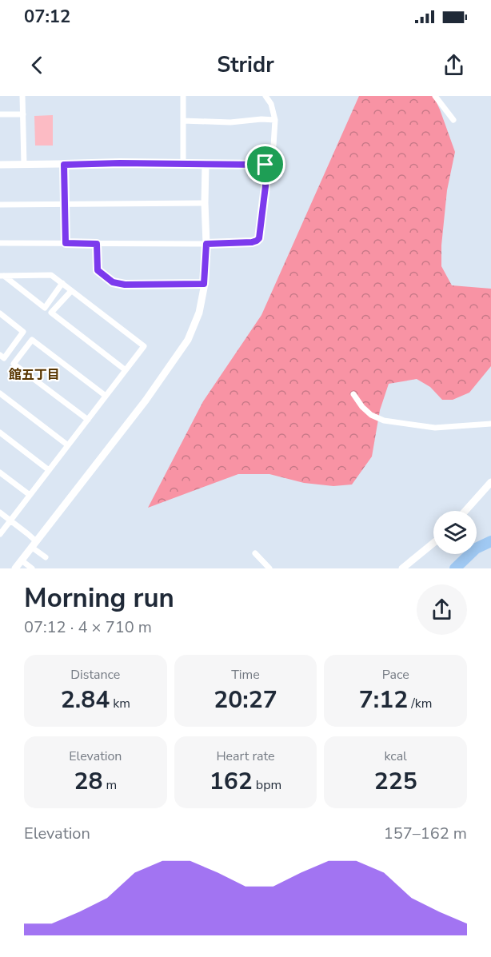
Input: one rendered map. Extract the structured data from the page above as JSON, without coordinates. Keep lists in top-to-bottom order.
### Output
{
  "districts": ["館五丁目"],
  "page": {
    "status": "07:12",
    "header": "Stridr",
    "heading": ["Morning run", "07:12 · 4 × 710 m"],
    "stats": [
      ["Distance", "2.84 km"],
      ["Time", "20:27"],
      ["Pace", "7:12 /km"],
      ["Elevation", "28 m"],
      ["Heart rate", "162 bpm"],
      ["kcal", "225"]
    ],
    "chart": ["Elevation", "157–162 m"]
  }
}
